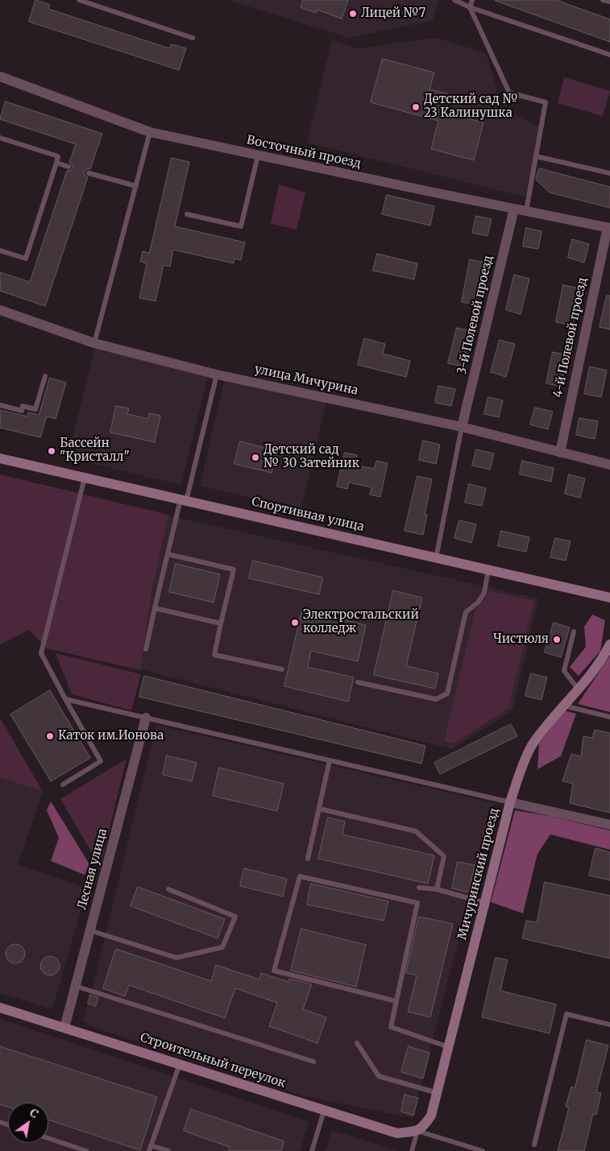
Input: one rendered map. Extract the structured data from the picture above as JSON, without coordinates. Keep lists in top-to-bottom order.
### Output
{
  "streets": {
    "street": [
      "Восточный проезд",
      "3-й Полевой проезд",
      "4-й Полевой проезд",
      "улица Мичурина",
      "Спортивная улица",
      "Лесная улица",
      "Мичуринский проезд",
      "Строительный переулок"
    ]
  },
  "crossings": [
    ["Восточный проезд", "3-й Полевой проезд"],
    ["Восточный проезд", "4-й Полевой проезд"],
    ["3-й Полевой проезд", "улица Мичурина"],
    ["4-й Полевой проезд", "улица Мичурина"],
    ["Лесная улица", "Строительный переулок"],
    ["Мичуринский проезд", "Строительный переулок"]
  ],
  "places": [
    "Лицей №7",
    "Детский сад № 23 Калинушка",
    "Бассейн \"Кристалл\"",
    "Детский сад № 30 Затейник",
    "Электростальский колледж",
    "Чистюля",
    "Каток им.Ионова"
  ],
  "north": "top right"
}
